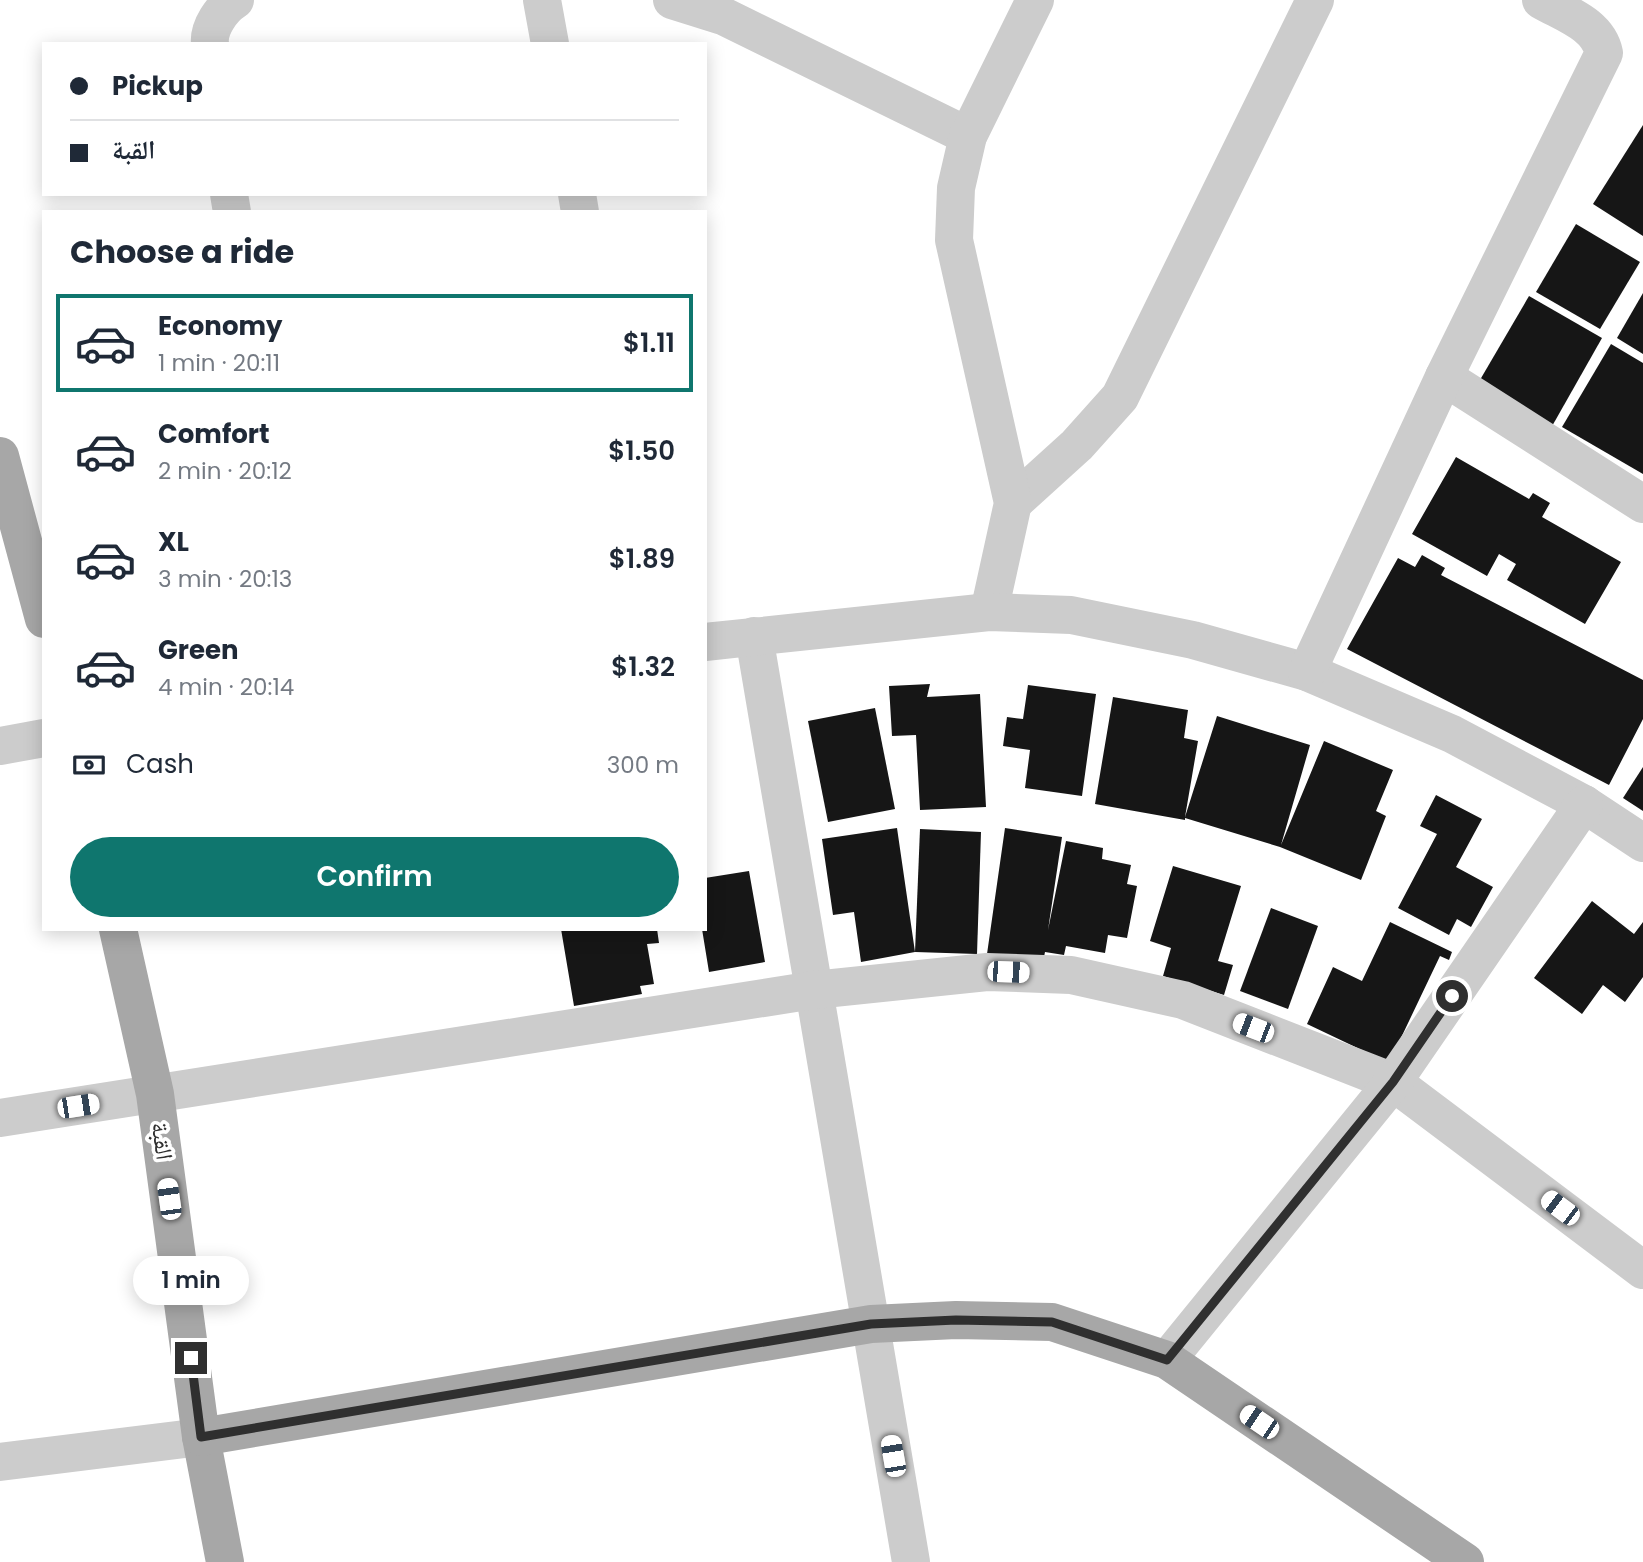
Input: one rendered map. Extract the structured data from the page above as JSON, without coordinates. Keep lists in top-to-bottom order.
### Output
{
  "streets": {
    "main road": ["القبة"]
  },
  "page": {
    "banner": ["Pickup", "القبة"],
    "heading": "Choose a ride",
    "list": [
      {
        "name": "Economy",
        "note": "1 min · 20:11",
        "value": "$1.11"
      },
      {
        "name": "Comfort",
        "note": "2 min · 20:12",
        "value": "$1.50"
      },
      {
        "name": "XL",
        "note": "3 min · 20:13",
        "value": "$1.89"
      },
      {
        "name": "Green",
        "note": "4 min · 20:14",
        "value": "$1.32"
      }
    ],
    "pay": ["Cash", "300 m"],
    "buttons": "Confirm",
    "bubble": "1 min"
  }
}
